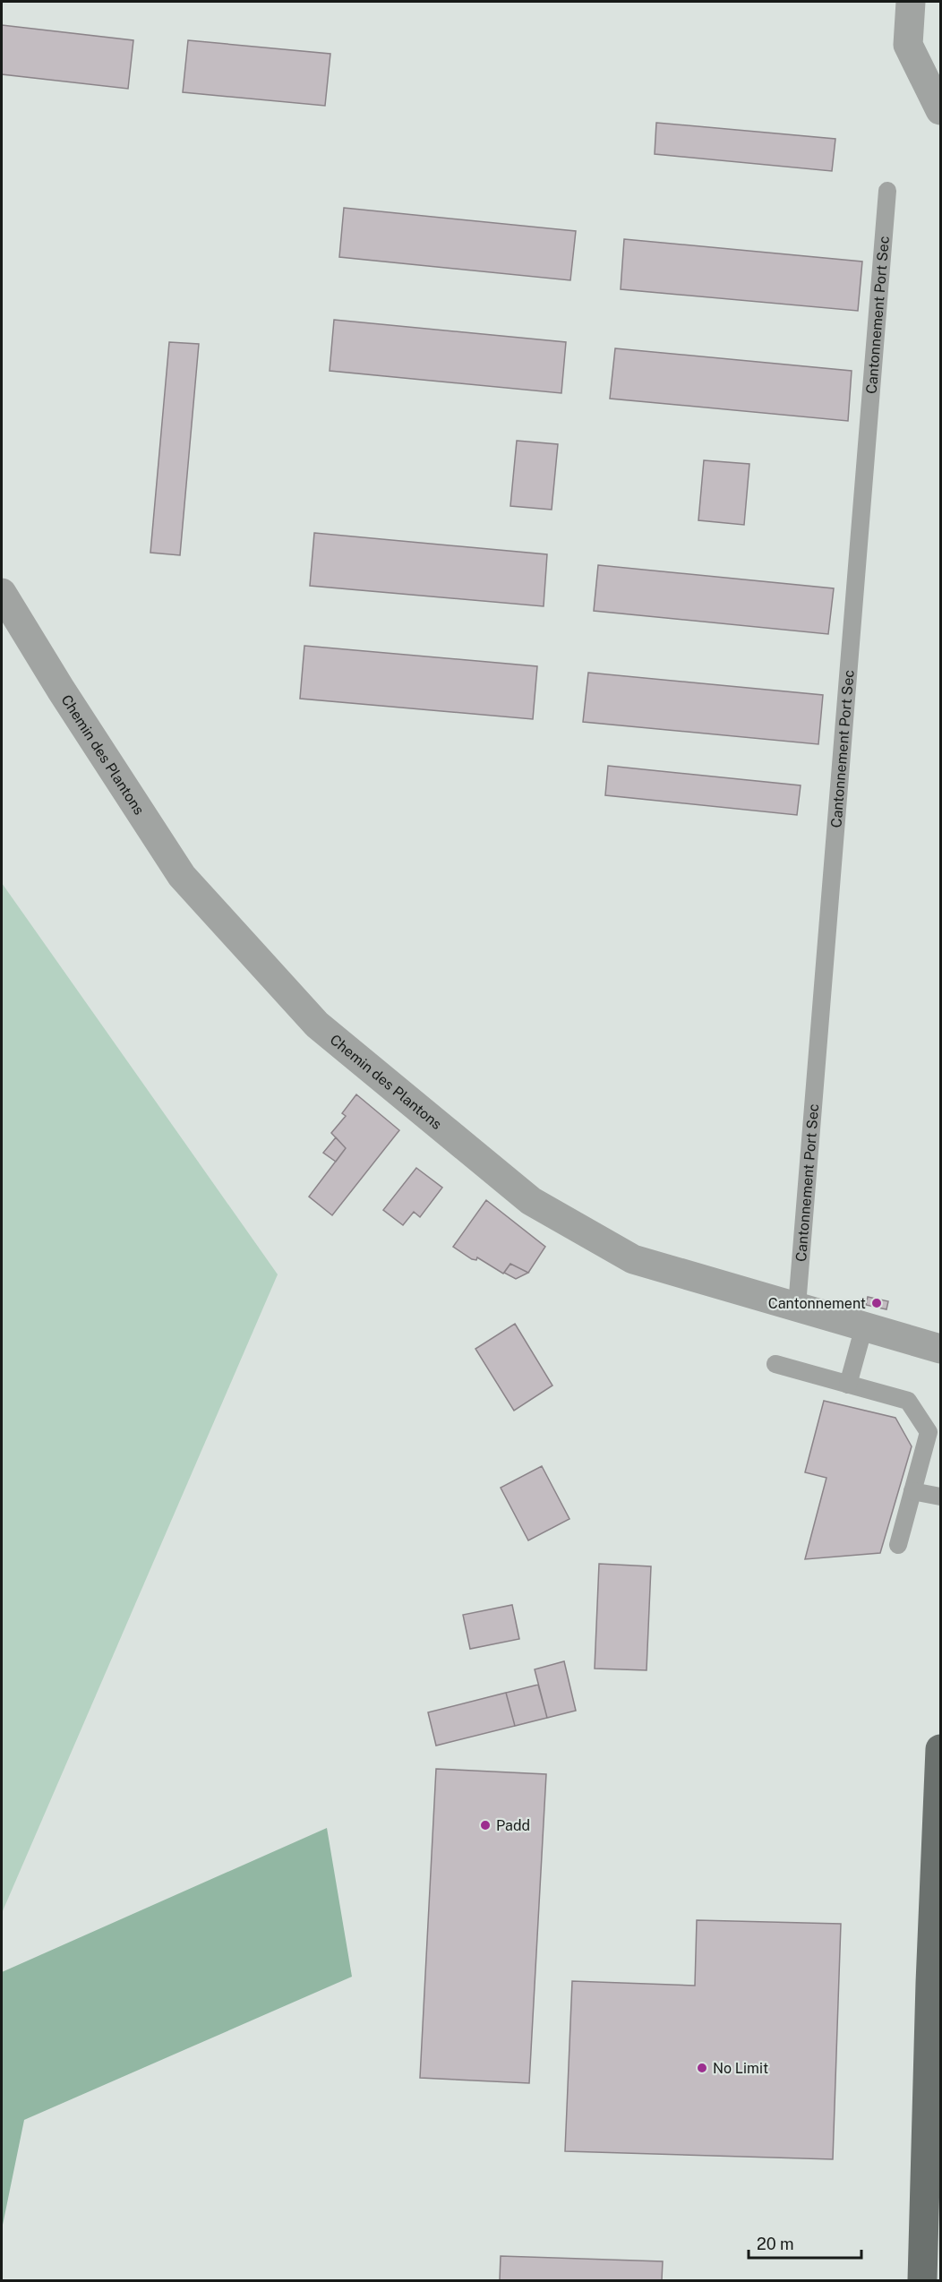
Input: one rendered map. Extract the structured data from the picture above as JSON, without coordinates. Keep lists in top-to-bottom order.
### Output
{
  "streets": {
    "street": ["Chemin des Plantons"],
    "lane": ["Cantonnement Port Sec"]
  },
  "crossings": [
    ["Cantonnement Port Sec", "Chemin des Plantons"]
  ],
  "places": ["Cantonnement", "Padd", "No Limit"],
  "scale_bar": "20 m"
}
